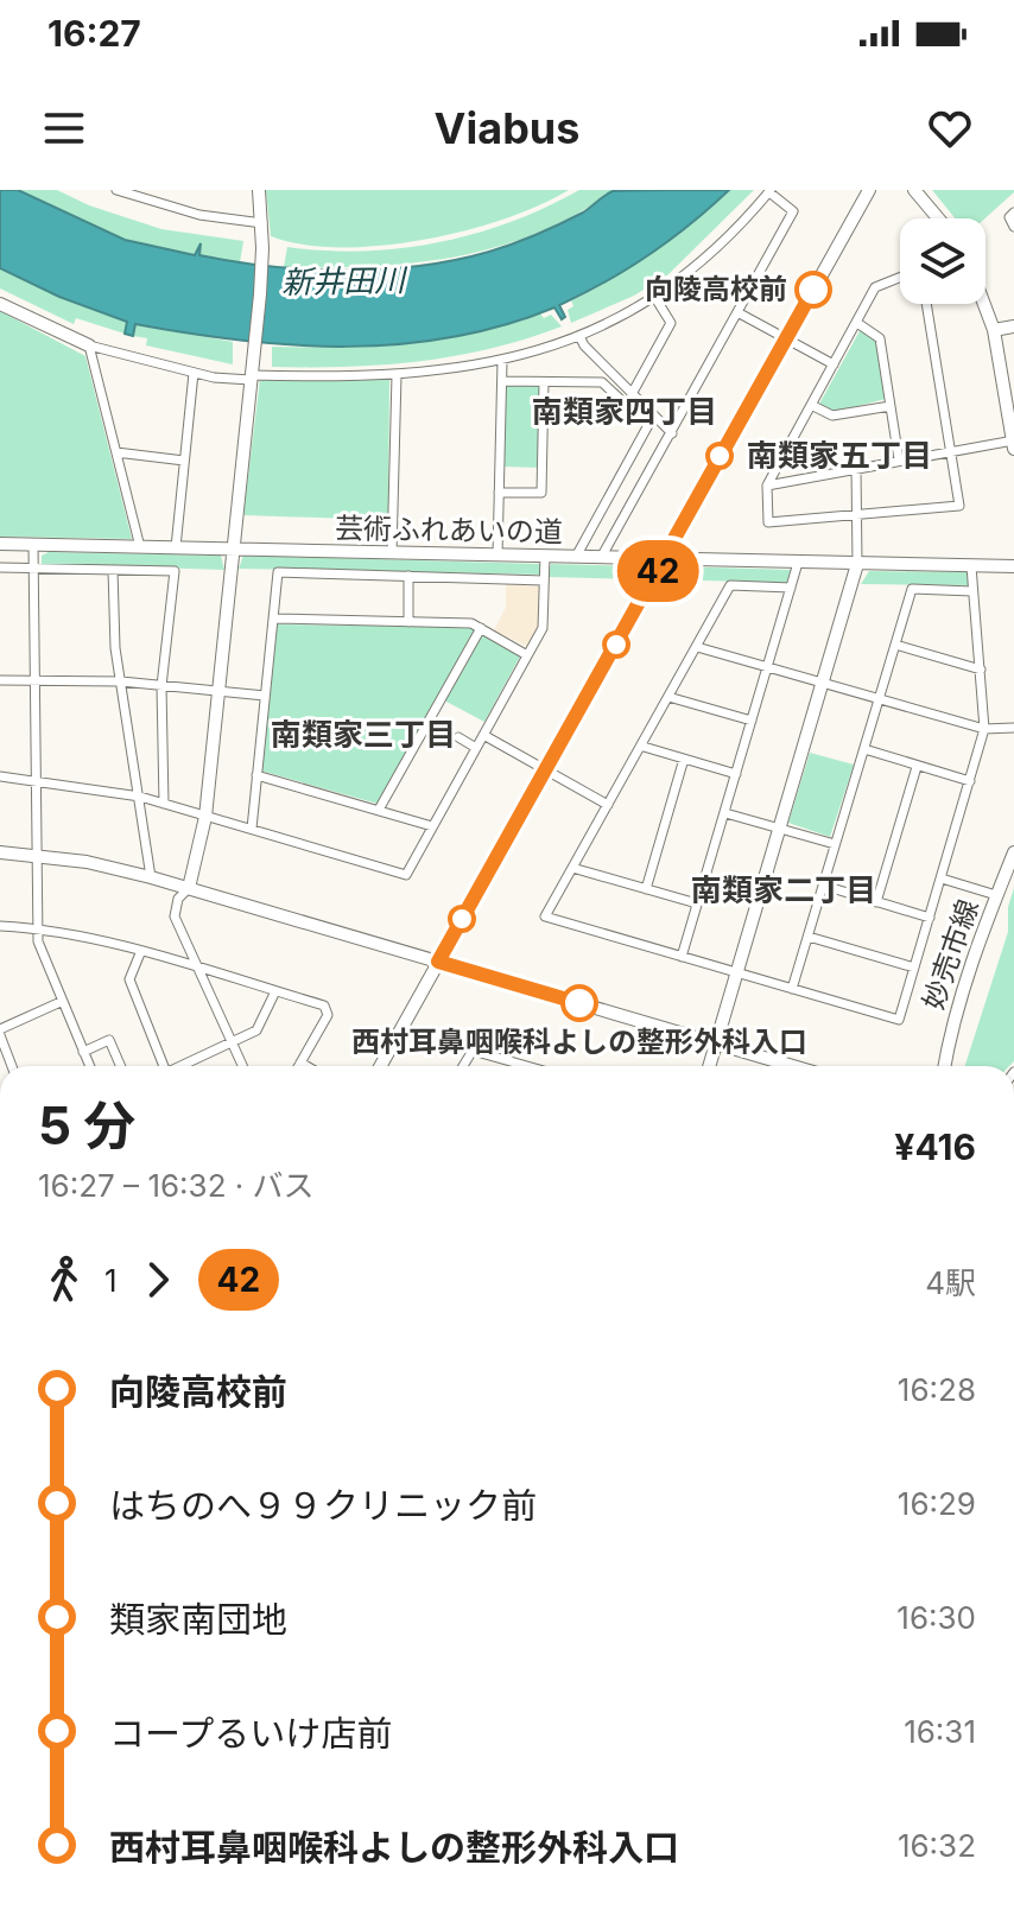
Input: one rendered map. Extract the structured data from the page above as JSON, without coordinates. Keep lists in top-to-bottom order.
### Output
{
  "streets": {
    "street": ["芸術ふれあいの道", "妙売市線"]
  },
  "districts": [
    "南類家四丁目",
    "南類家五丁目",
    "南類家三丁目",
    "南類家二丁目"
  ],
  "water": ["新井田川"],
  "places": ["向陵高校前", "西村耳鼻咽喉科よしの整形外科入口"],
  "lines": ["bus line 42"],
  "page": {
    "status": "16:27",
    "header": "Viabus",
    "on_map": "42",
    "heading": ["5 分", "16:27 – 16:32 · バス", "¥416"],
    "legs": ["1", "42", "4駅"],
    "list": [
      {
        "name": "向陵高校前",
        "value": "16:28"
      },
      {
        "name": "はちのへ９９クリニック前",
        "value": "16:29"
      },
      {
        "name": "類家南団地",
        "value": "16:30"
      },
      {
        "name": "コープるいけ店前",
        "value": "16:31"
      },
      {
        "name": "西村耳鼻咽喉科よしの整形外科入口",
        "value": "16:32"
      }
    ]
  }
}
